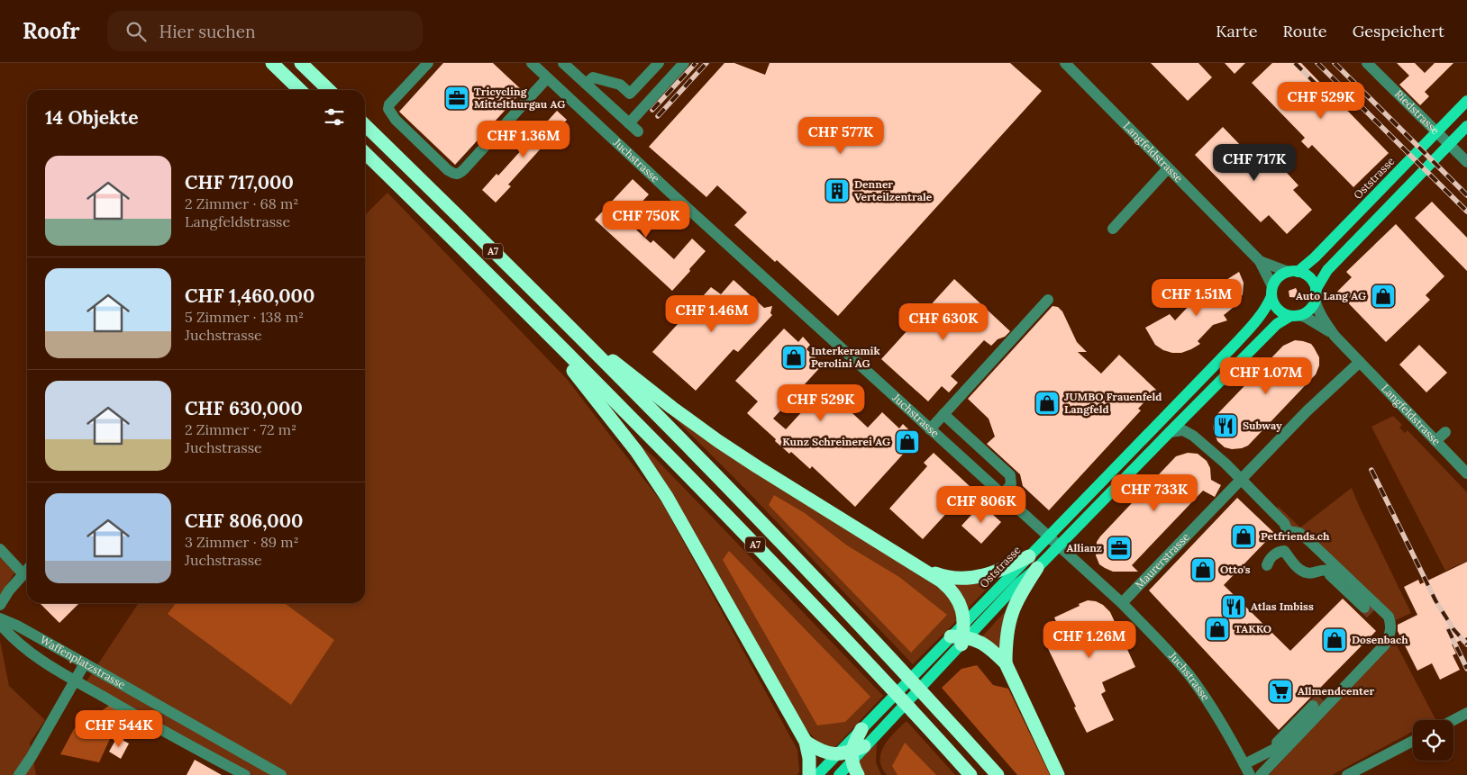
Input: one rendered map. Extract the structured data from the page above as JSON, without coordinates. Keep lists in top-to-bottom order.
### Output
{
  "streets": {
    "highway": ["A7"],
    "main road": ["Oststrasse"],
    "street": [
      "Riedstrasse",
      "Langfeldstrasse",
      "Juchstrasse",
      "Maurerstrasse",
      "Waffenplatzstrasse"
    ]
  },
  "crossings": [
    ["Langfeldstrasse", "Oststrasse"],
    ["Langfeldstrasse", "Maurerstrasse"],
    ["Juchstrasse", "Maurerstrasse"],
    ["Oststrasse", "A7"]
  ],
  "places": {
    "office": ["Tricycling Mittelthurgau AG", "Allianz"],
    "building": ["Denner Verteilzentrale"],
    "shop": [
      "Auto Lang AG",
      "Interkeramik Perolini AG",
      "JUMBO Frauenfeld Langfeld",
      "Kunz Schreinerei AG",
      "Petfriends.ch",
      "Otto's",
      "TAKKO",
      "Dosenbach"
    ],
    "restaurant": ["Subway", "Atlas Imbiss"],
    "supermarket": ["Allmendcenter"]
  },
  "page": {
    "header": "Roofr",
    "search": "Hier suchen",
    "nav": ["Karte", "Route", "Gespeichert"],
    "price": [
      "CHF 529K",
      "CHF 577K",
      "CHF 1.36M",
      "CHF 717K",
      "CHF 750K",
      "CHF 1.51M",
      "CHF 1.46M",
      "CHF 630K",
      "CHF 1.07M",
      "CHF 529K",
      "CHF 733K",
      "CHF 806K",
      "CHF 1.26M",
      "CHF 544K"
    ],
    "heading": "14 Objekte",
    "list": [
      {
        "name": "CHF 717,000",
        "note": "2 Zimmer · 68 m² · Langfeldstrasse"
      },
      {
        "name": "CHF 1,460,000",
        "note": "5 Zimmer · 138 m² · Juchstrasse"
      },
      {
        "name": "CHF 630,000",
        "note": "2 Zimmer · 72 m² · Juchstrasse"
      },
      {
        "name": "CHF 806,000",
        "note": "3 Zimmer · 89 m² · Juchstrasse"
      }
    ]
  }
}
